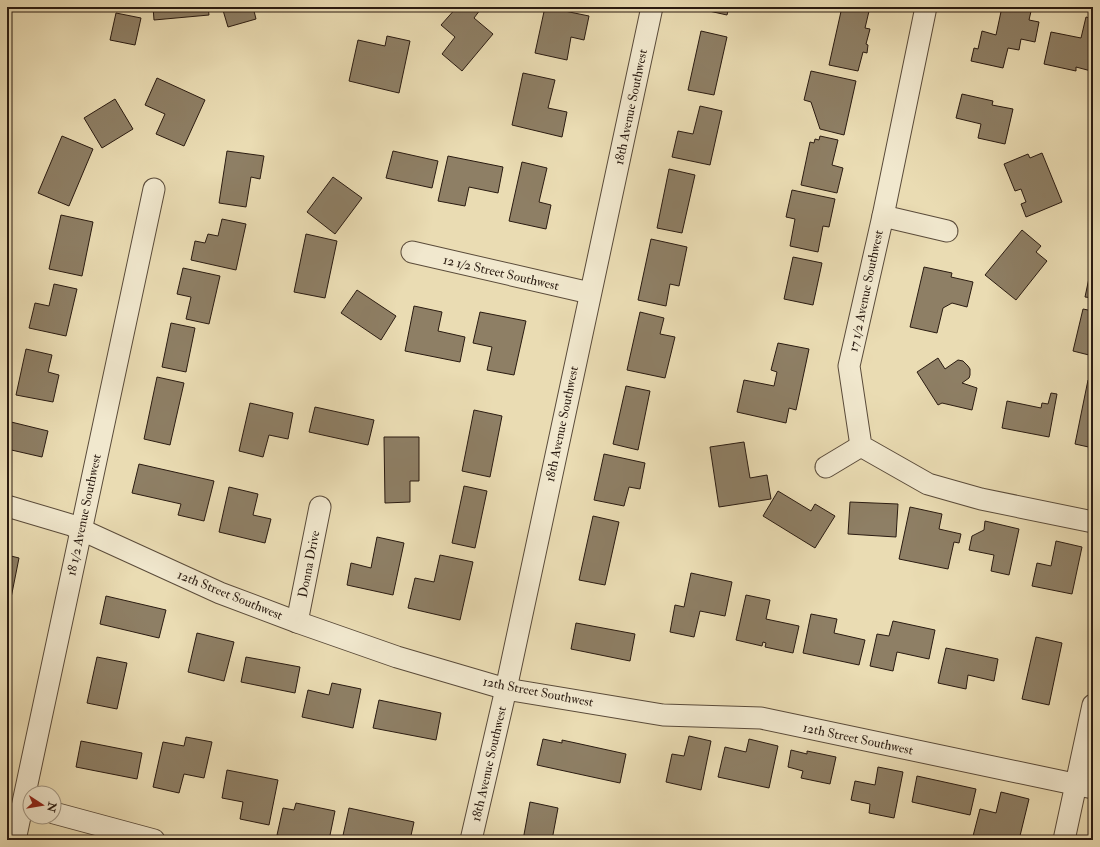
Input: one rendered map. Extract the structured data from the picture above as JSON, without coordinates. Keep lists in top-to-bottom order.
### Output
{
  "streets": {
    "street": [
      "18th Avenue Southwest",
      "12 1/2 Street Southwest",
      "17 1/2 Avenue Southwest",
      "18 1/2 Avenue Southwest",
      "Donna Drive",
      "12th Street Southwest"
    ]
  },
  "crossings": [
    ["18th Avenue Southwest", "12 1/2 Street Southwest"],
    ["18th Avenue Southwest", "12th Street Southwest"],
    ["18 1/2 Avenue Southwest", "12th Street Southwest"],
    ["Donna Drive", "12th Street Southwest"]
  ],
  "north": "right"
}
